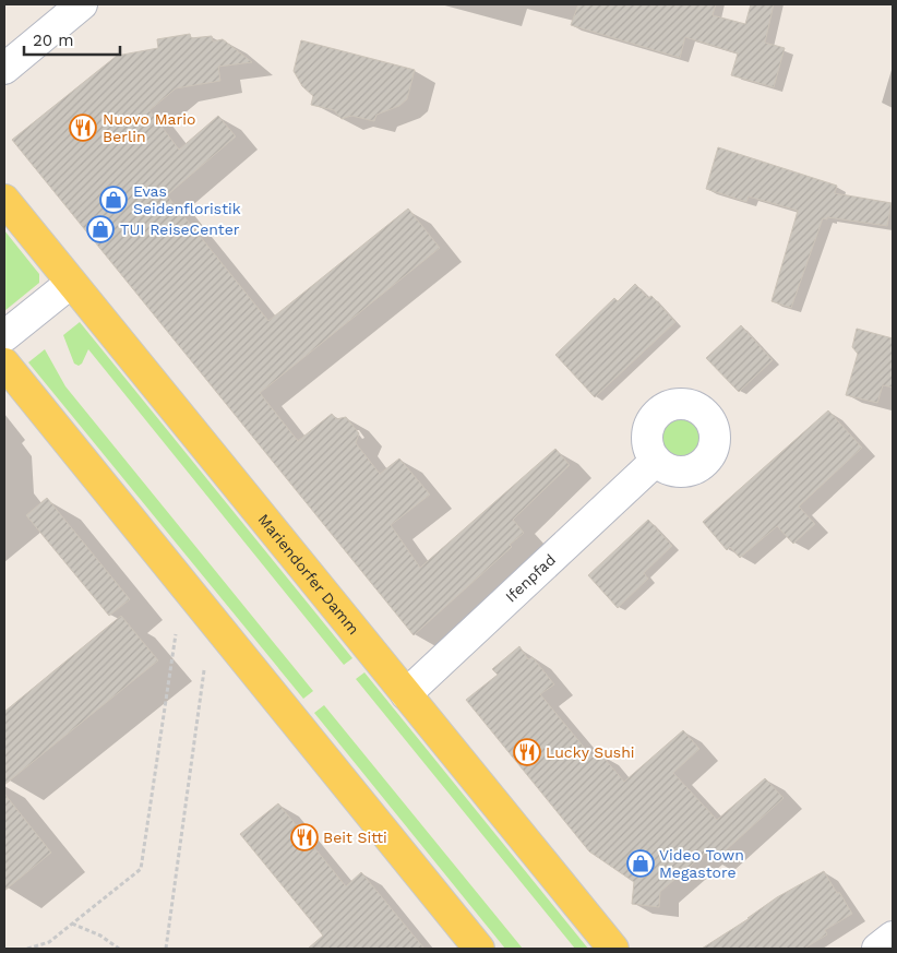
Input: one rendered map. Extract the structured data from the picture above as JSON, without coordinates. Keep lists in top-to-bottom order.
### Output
{
  "streets": {
    "main road": ["Mariendorfer Damm"],
    "street": ["Ifenpfad"]
  },
  "crossings": [
    ["Mariendorfer Damm", "Ifenpfad"]
  ],
  "places": {
    "restaurant": ["Nuovo Mario Berlin", "Lucky Sushi", "Beit Sitti"],
    "shop": ["Evas Seidenfloristik", "TUI ReiseCenter", "Video Town Megastore"]
  },
  "scale_bar": "20 m"
}
